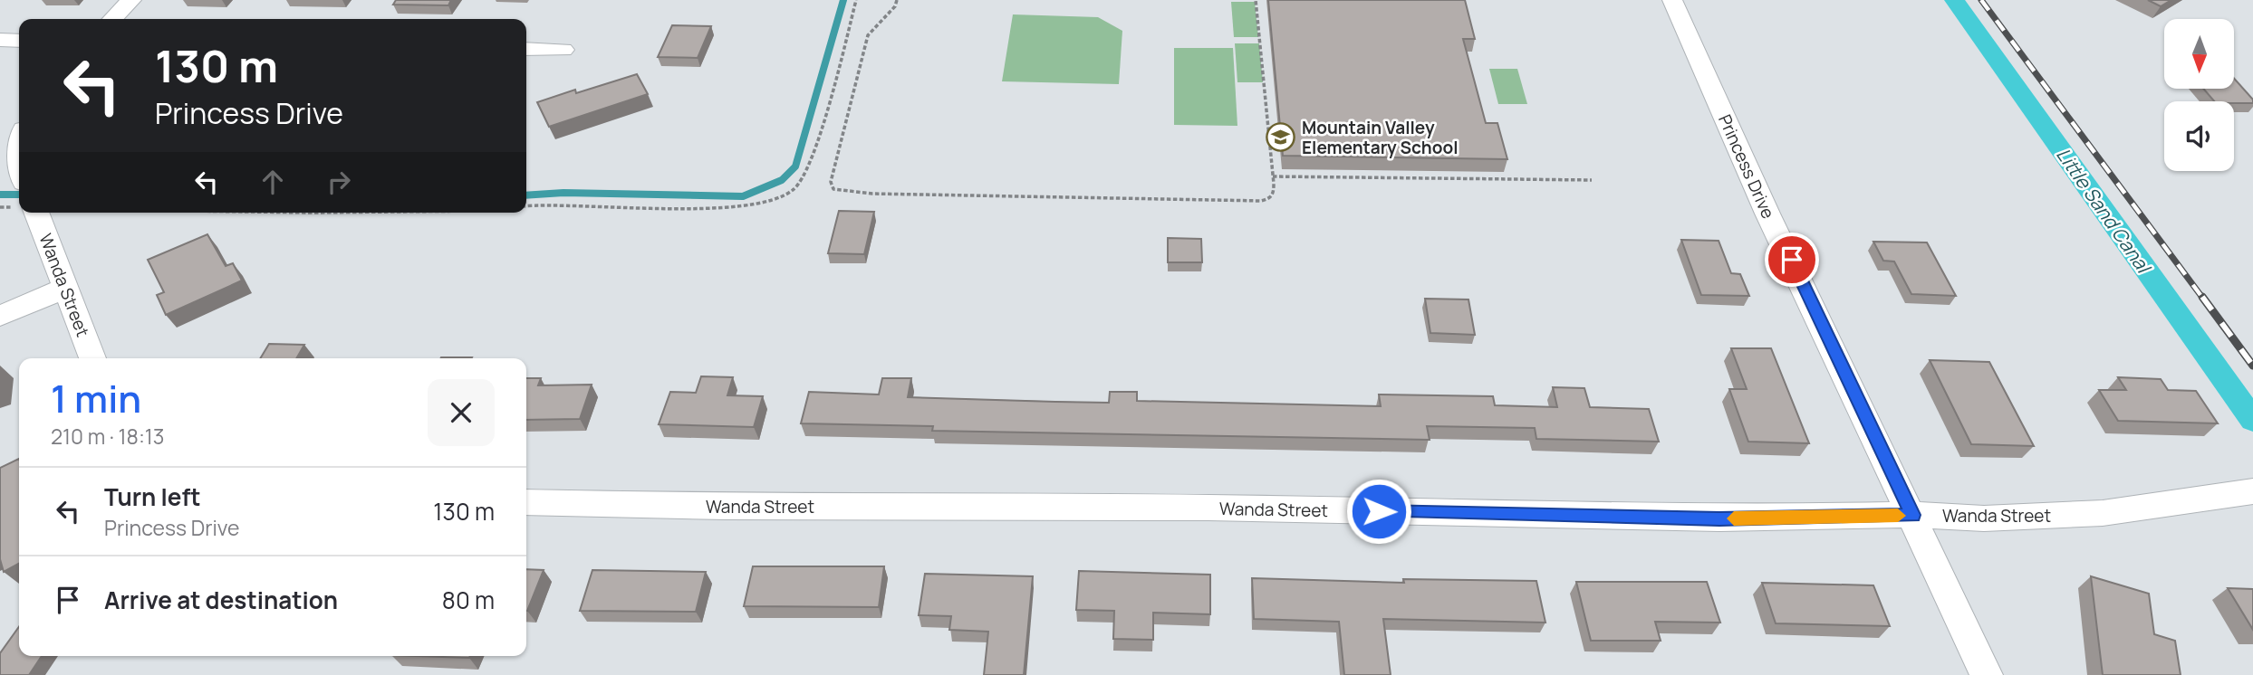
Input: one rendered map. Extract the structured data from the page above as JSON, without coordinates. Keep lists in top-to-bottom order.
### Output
{
  "streets": {
    "street": ["Princess Drive", "Wanda Street"]
  },
  "crossings": [
    ["Princess Drive", "Wanda Street"]
  ],
  "water": ["Little Sand Canal"],
  "places": {
    "school or university": ["Mountain Valley Elementary School"]
  },
  "north": "bottom",
  "page": {
    "turn": ["130 m", "Princess Drive"],
    "heading": ["1 min", "210 m · 18:13"],
    "list": [
      {
        "name": "Turn left",
        "note": "Princess Drive",
        "value": "130 m"
      },
      {
        "name": "Arrive at destination",
        "value": "80 m"
      }
    ]
  }
}
